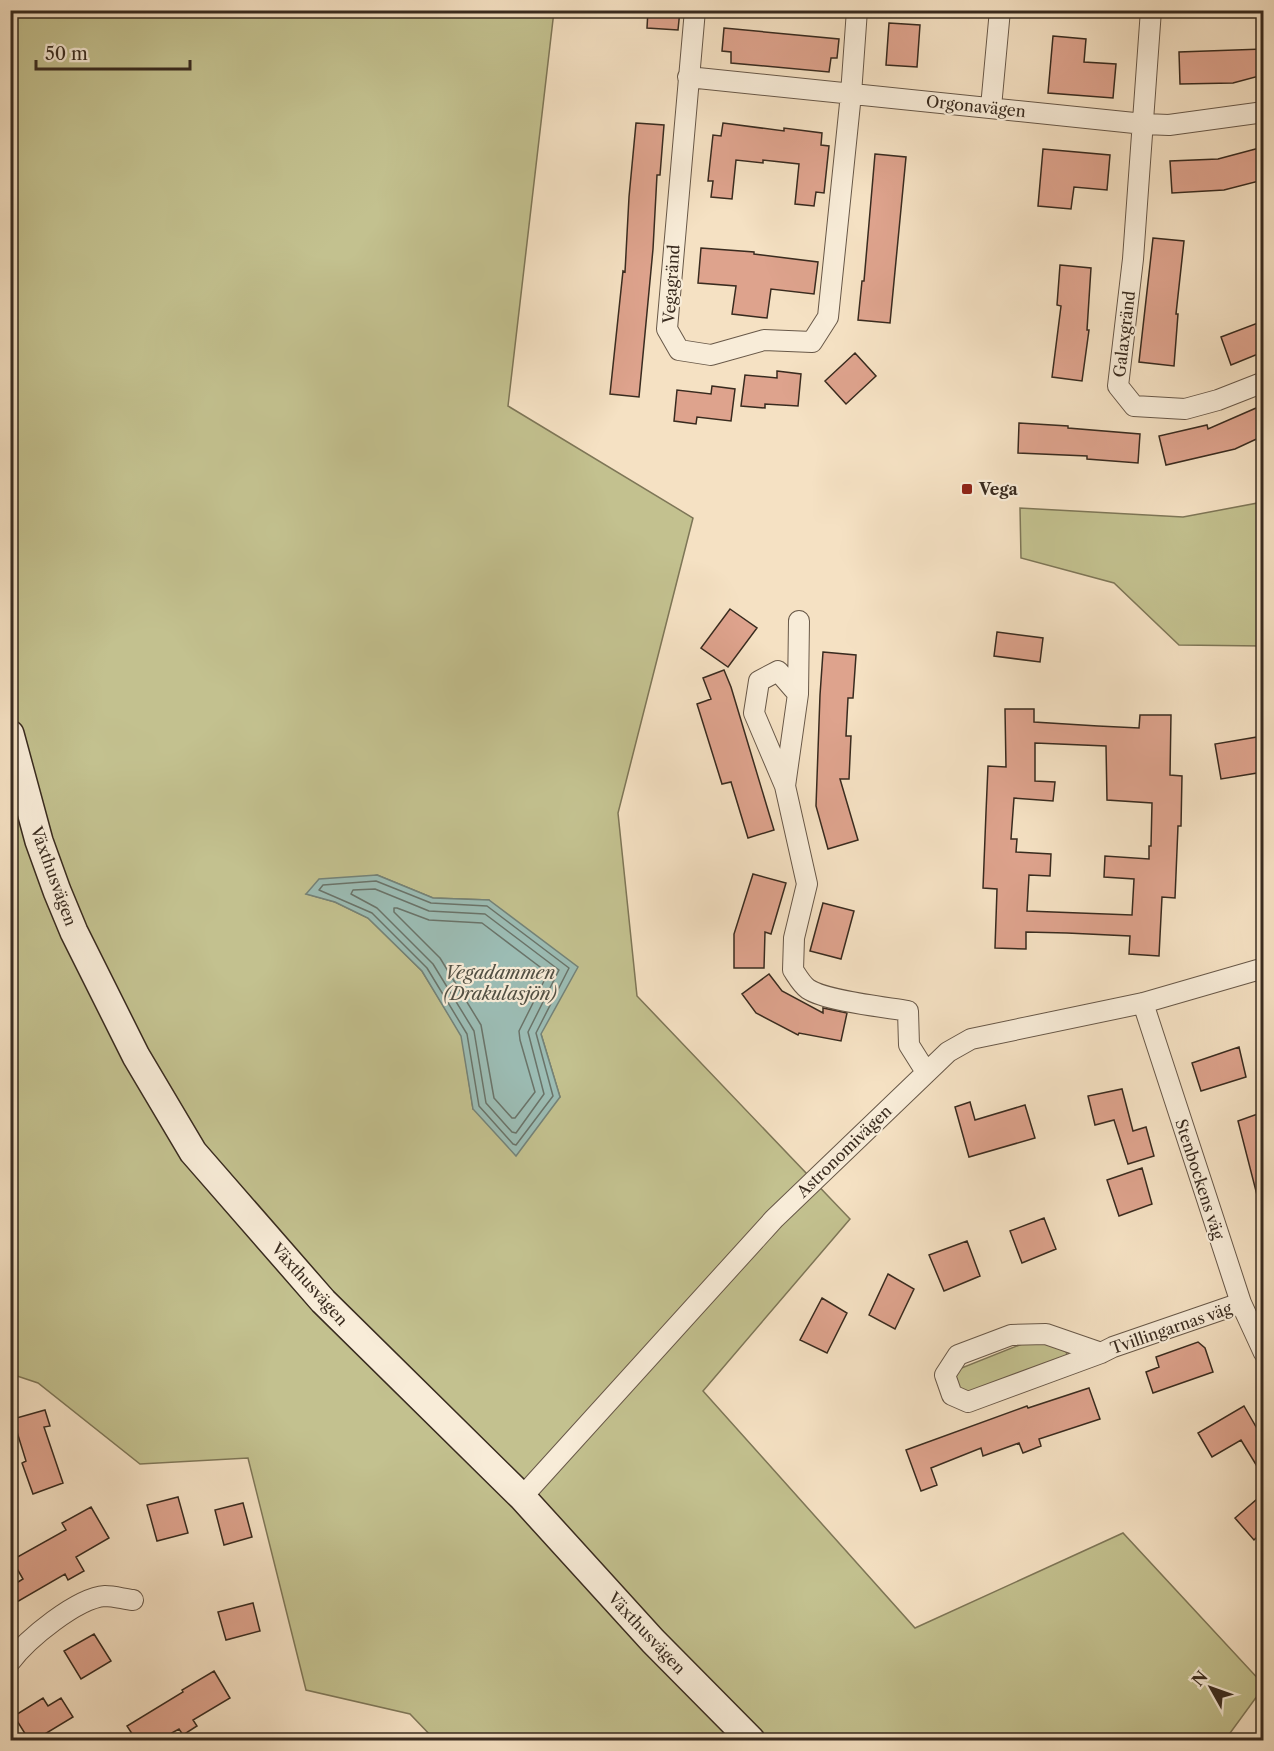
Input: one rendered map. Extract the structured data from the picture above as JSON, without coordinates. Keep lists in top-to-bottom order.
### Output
{
  "streets": {
    "street": [
      "Orgonavägen",
      "Vegagränd",
      "Galaxgränd",
      "Växthusvägen",
      "Astronomivägen",
      "Stenbockens väg",
      "Tvillingarnas väg"
    ]
  },
  "crossings": [
    ["Orgonavägen", "Vegagränd"],
    ["Orgonavägen", "Galaxgränd"],
    ["Växthusvägen", "Astronomivägen"],
    ["Astronomivägen", "Stenbockens väg"],
    ["Stenbockens väg", "Tvillingarnas väg"]
  ],
  "water": ["Vegadammen (Drakulasjön)"],
  "places": {
    "transit": ["Vega"]
  },
  "scale_bar": "50 m",
  "north": "top left"
}
